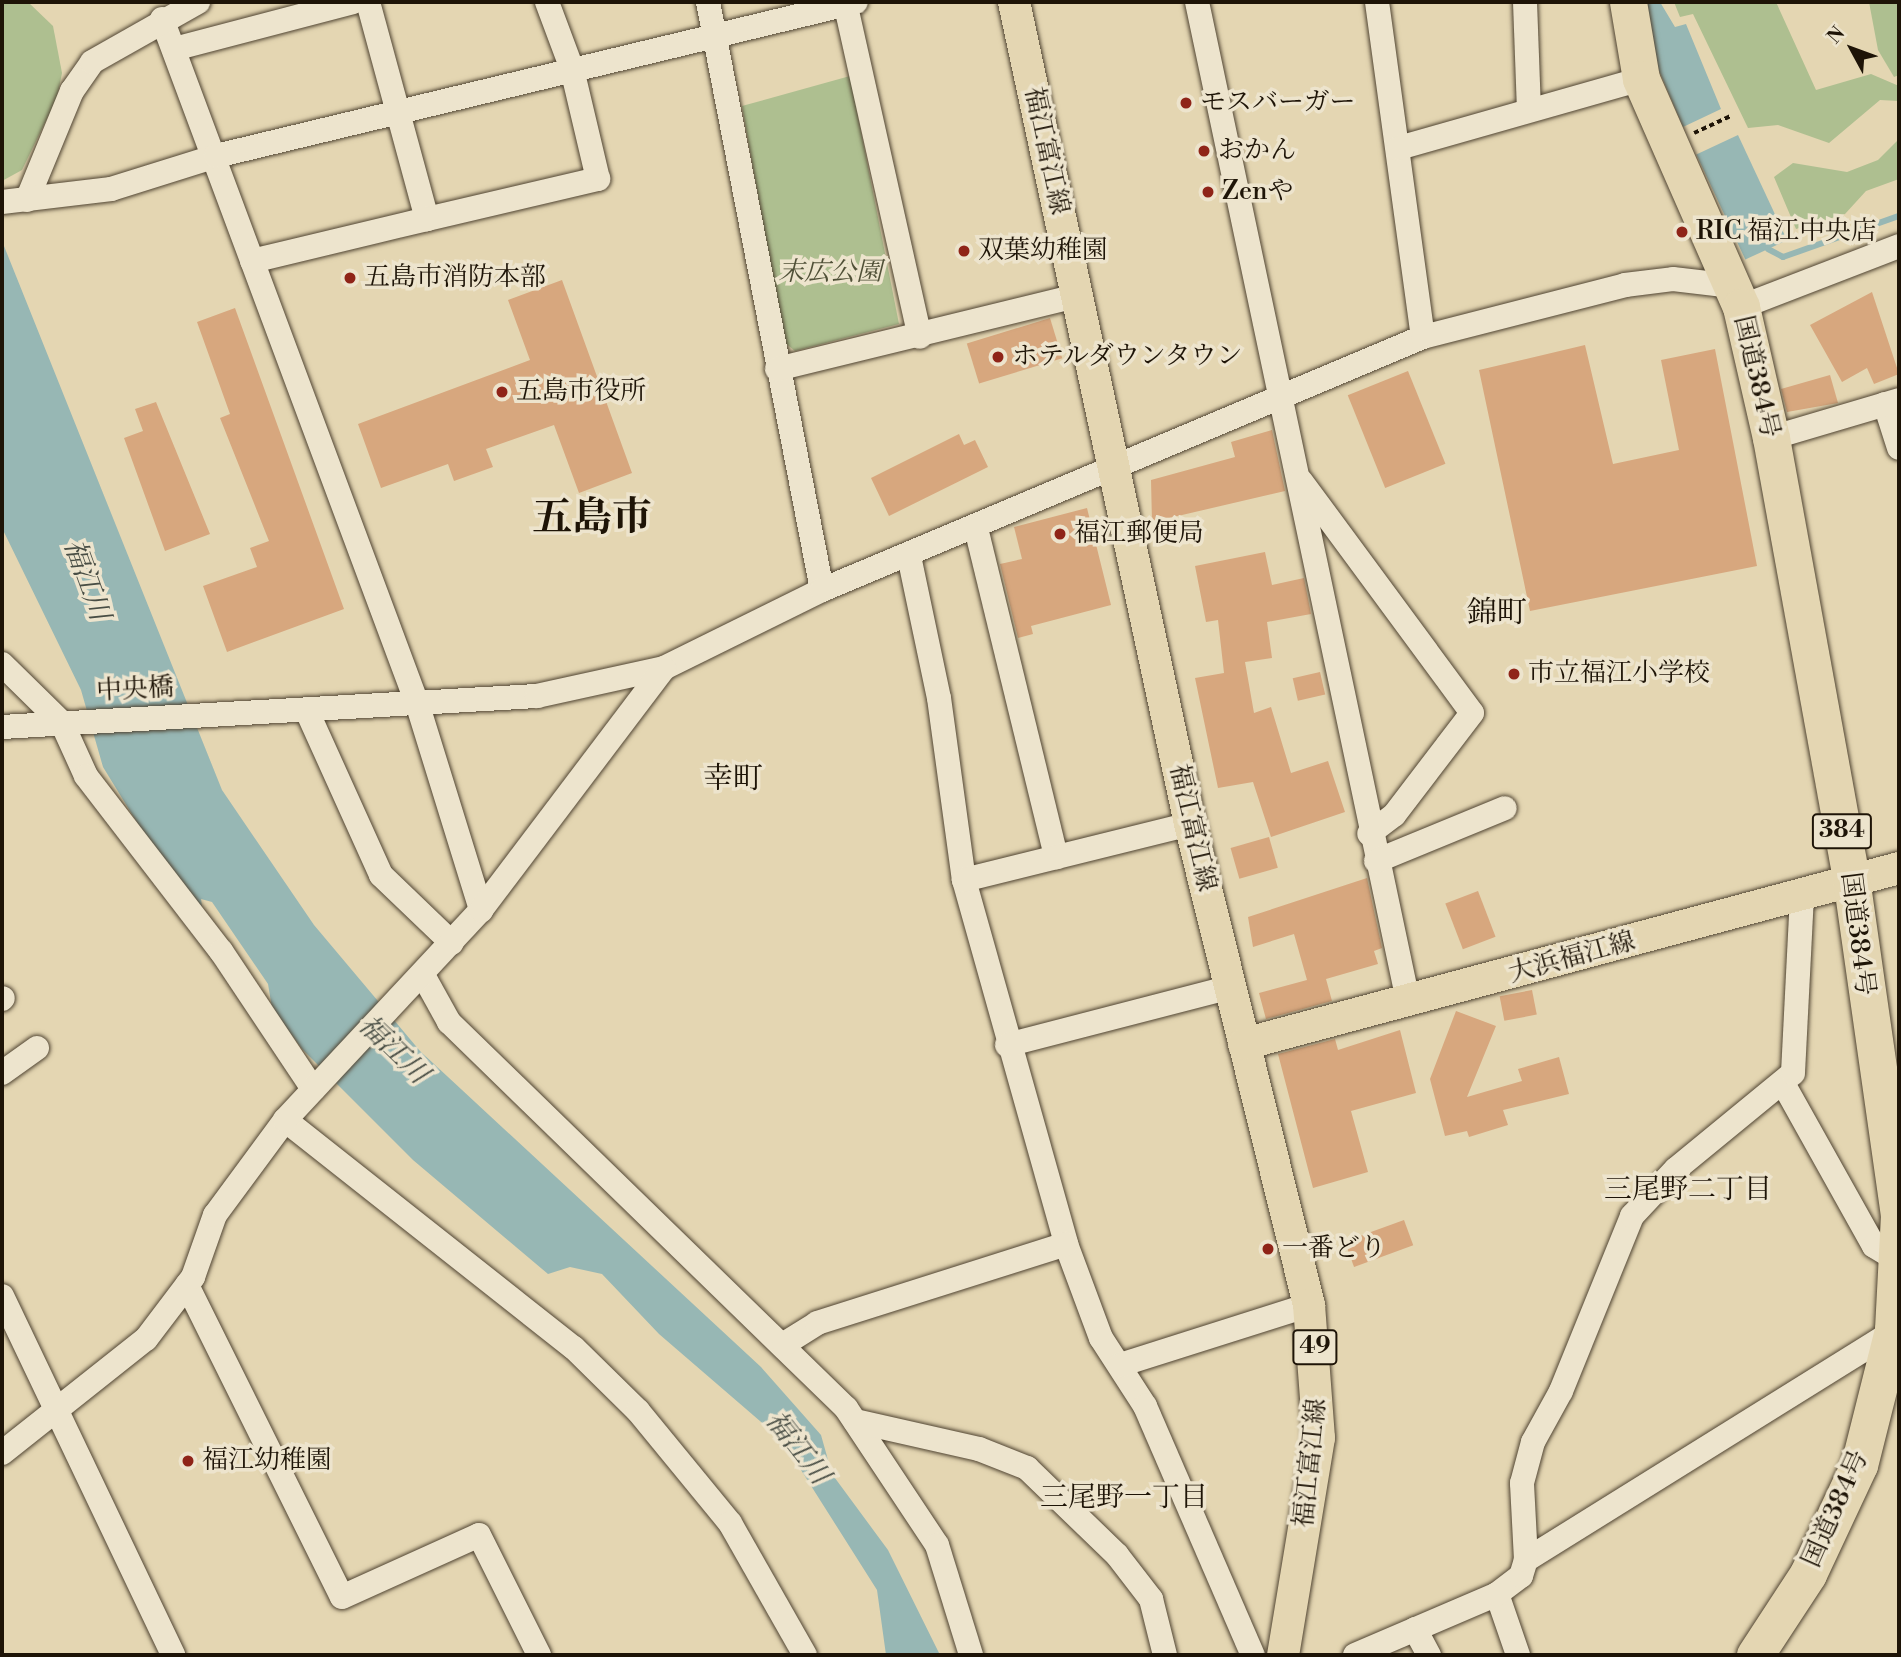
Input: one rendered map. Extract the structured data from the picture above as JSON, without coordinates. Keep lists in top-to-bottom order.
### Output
{
  "streets": {
    "highway": ["国道384号", "384"],
    "main road": ["福江富江線", "大浜福江線", "49"],
    "street": ["中央橋"]
  },
  "crossings": [
    ["福江富江線", "大浜福江線"],
    ["国道384号", "大浜福江線"]
  ],
  "districts": [
    "五島市",
    "錦町",
    "幸町",
    "三尾野二丁目",
    "三尾野一丁目"
  ],
  "water": ["福江川"],
  "parks": ["末広公園"],
  "places": [
    "モスバーガー",
    "おかん",
    "Zenや",
    "RIC 福江中央店",
    "双葉幼稚園",
    "五島市消防本部",
    "ホテルダウンタウン",
    "五島市役所",
    "福江郵便局",
    "市立福江小学校",
    "一番どり",
    "福江幼稚園"
  ],
  "north": "top left"
}
